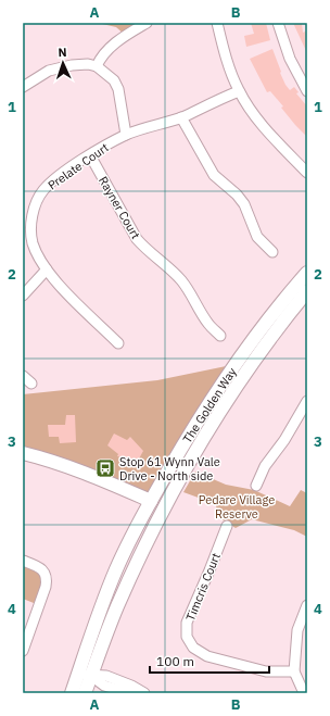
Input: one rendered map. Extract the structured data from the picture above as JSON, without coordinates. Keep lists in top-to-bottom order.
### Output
{
  "streets": {
    "main road": ["The Golden Way"],
    "street": ["Prelate Court", "Rayner Court", "Timcris Court"]
  },
  "crossings": [
    ["Prelate Court", "Rayner Court"]
  ],
  "parks": ["Pedare Village Reserve"],
  "places": {
    "bus stop": ["Stop 61 Wynn Vale Drive - North side"]
  },
  "scale_bar": "100 m",
  "north": "top",
  "grid": {
    "columns": ["A", "B"],
    "rows": [
      "1",
      "2",
      "3",
      "4"
    ]
  }
}
